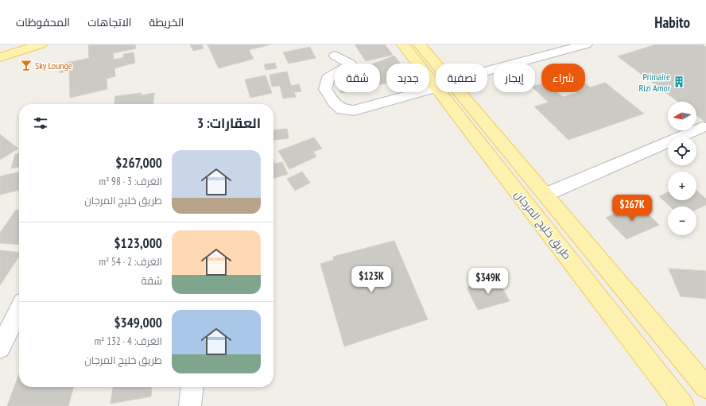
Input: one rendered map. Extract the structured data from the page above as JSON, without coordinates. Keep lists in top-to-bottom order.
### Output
{
  "streets": {
    "main road": ["طريق خليج المرجان"]
  },
  "places": {
    "bar": ["Sky Lounge"],
    "building": ["Primaire Rizi Amor"]
  },
  "north": "left",
  "page": {
    "header": "Habito",
    "nav": ["الخريطة", "الاتجاهات", "المحفوظات"],
    "chip": [
      "شراء",
      "إيجار",
      "تصفية",
      "جديد",
      "شقة"
    ],
    "map_buttons": ["+", "−"],
    "heading": "العقارات: 3",
    "list": [
      {
        "name": "$267,000",
        "note": "الغرف: 3 · 98 m² · طريق خليج المرجان"
      },
      {
        "name": "$123,000",
        "note": "الغرف: 2 · 54 m² · شقة"
      },
      {
        "name": "$349,000",
        "note": "الغرف: 4 · 132 m² · طريق خليج المرجان"
      }
    ],
    "price": ["$267K", "$123K", "$349K"]
  }
}
